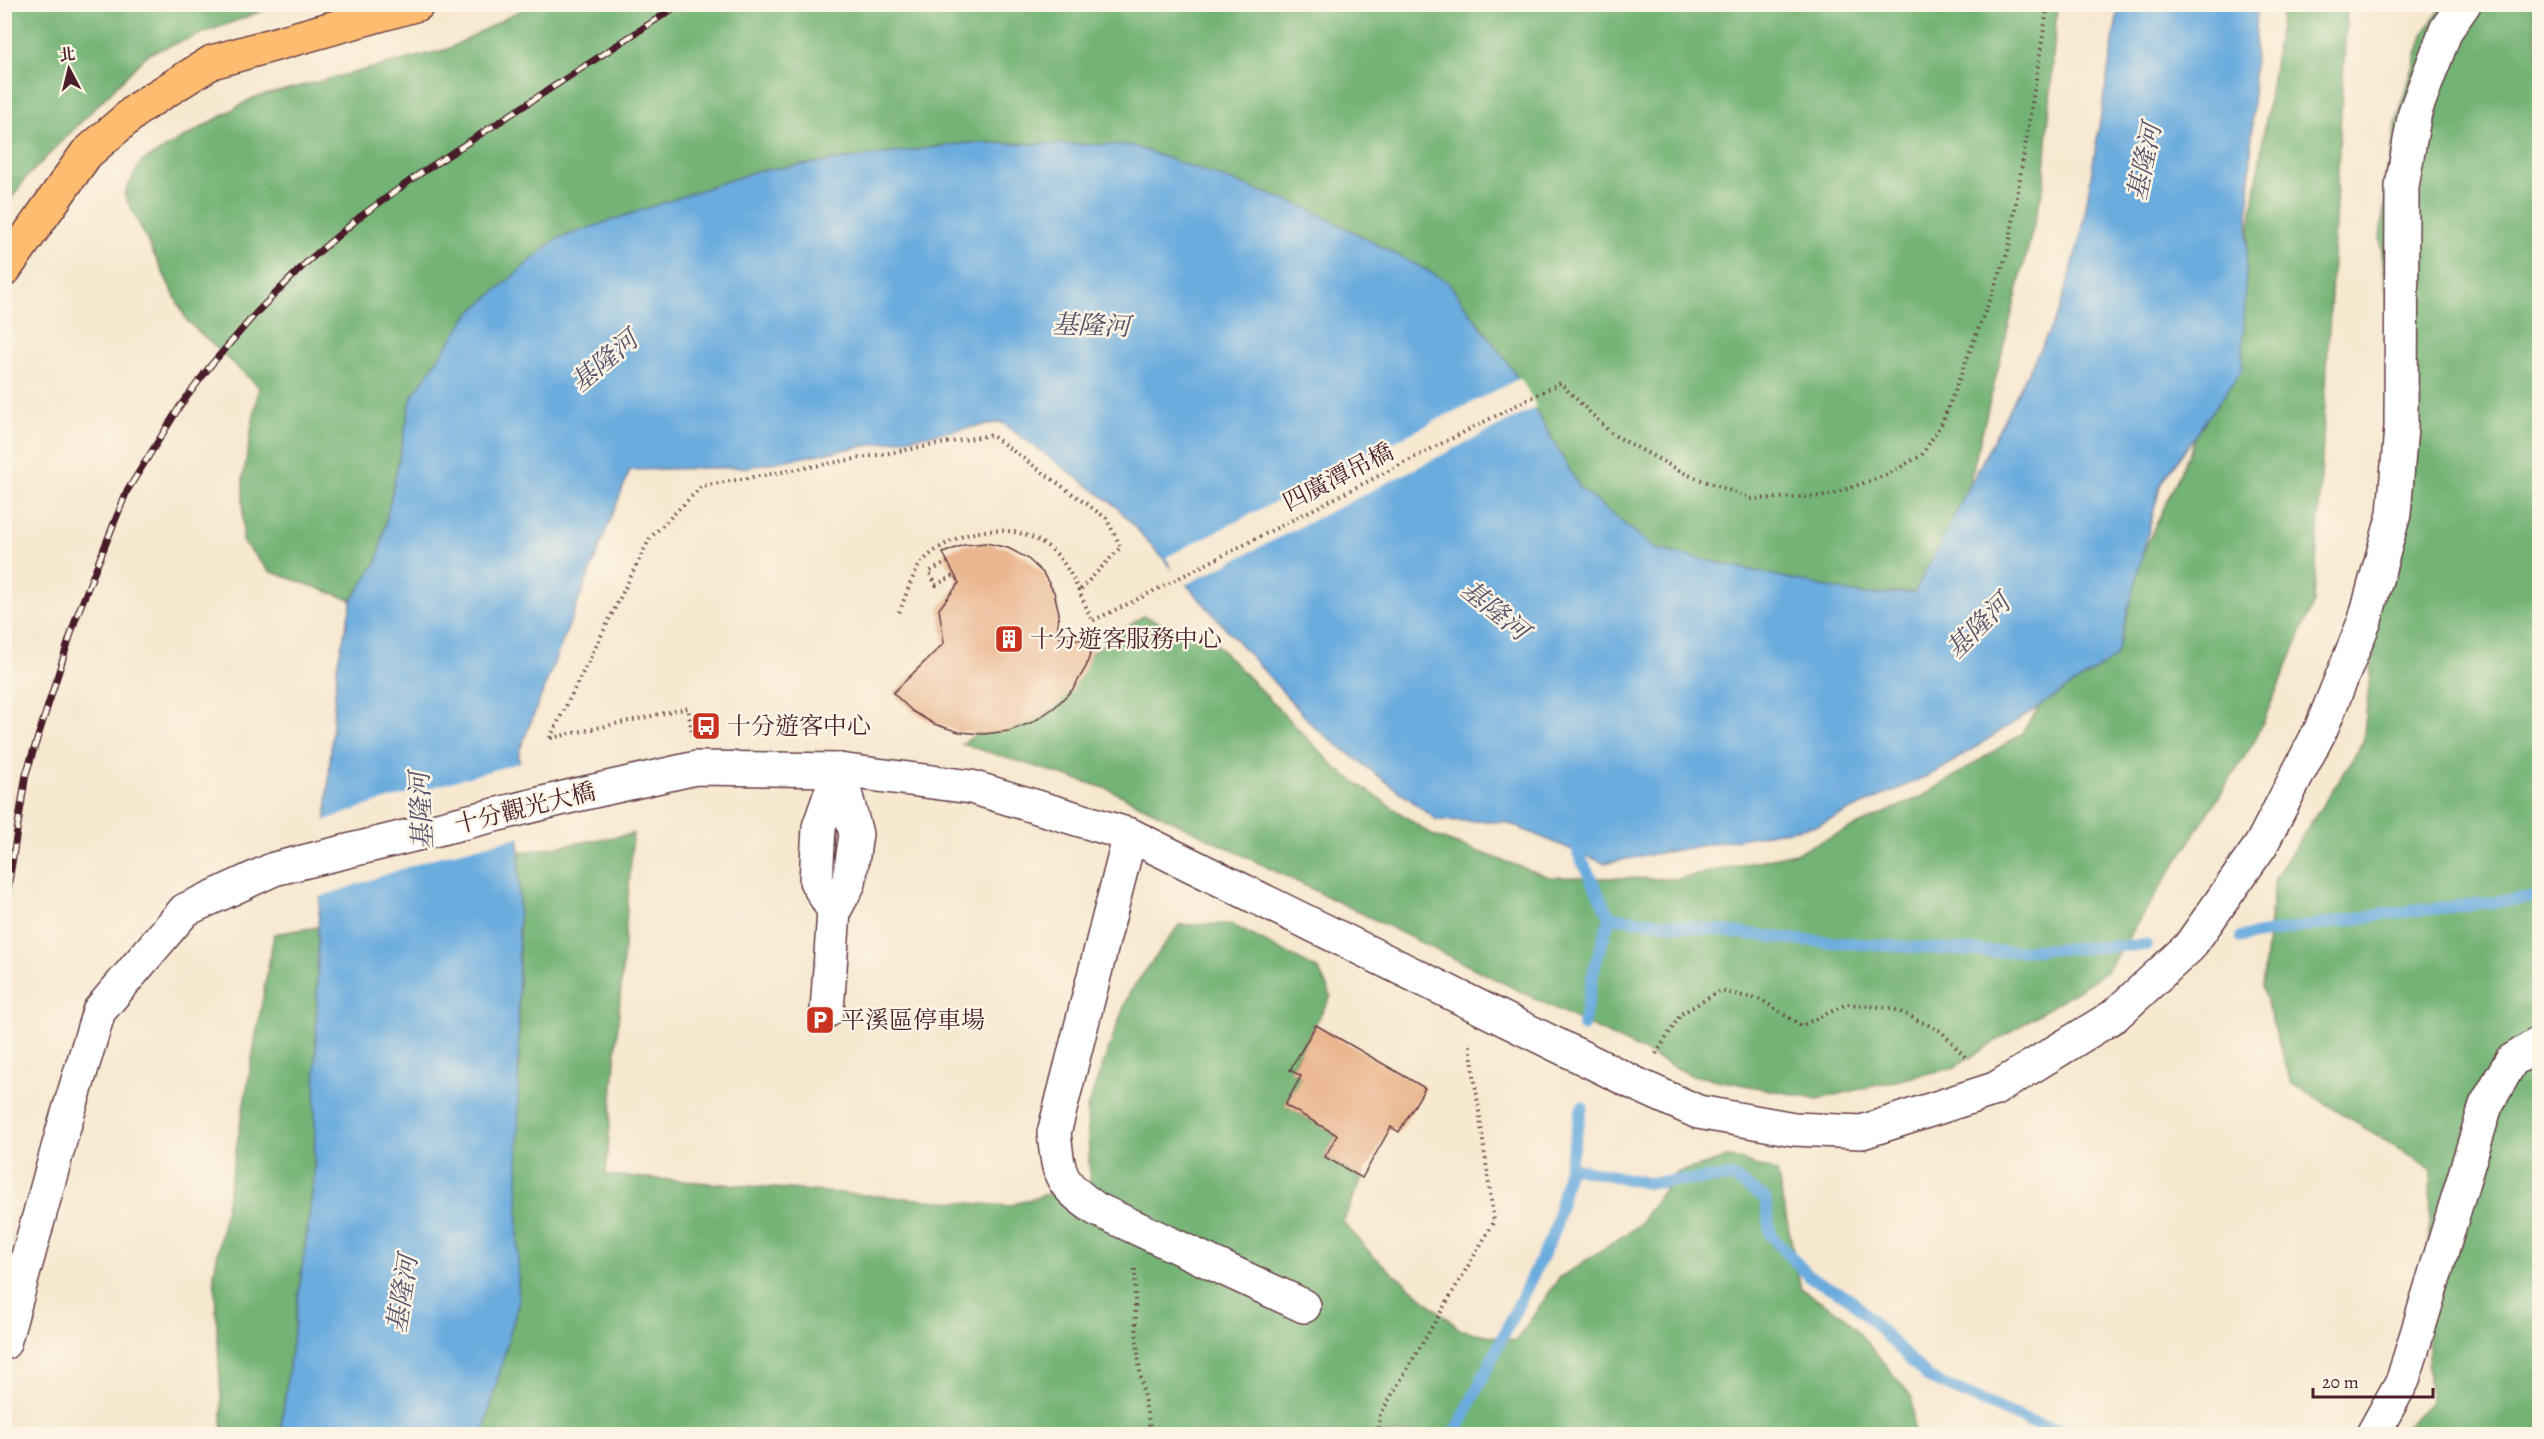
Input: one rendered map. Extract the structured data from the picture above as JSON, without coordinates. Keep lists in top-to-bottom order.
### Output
{
  "streets": {
    "street": ["十分觀光大橋"],
    "path": ["四廣潭吊橋"]
  },
  "water": ["基隆河"],
  "places": {
    "building": ["十分遊客服務中心"],
    "bus stop": ["十分遊客中心"],
    "parking": ["平溪區停車場"]
  },
  "scale_bar": "20 m",
  "north": "top"
}
